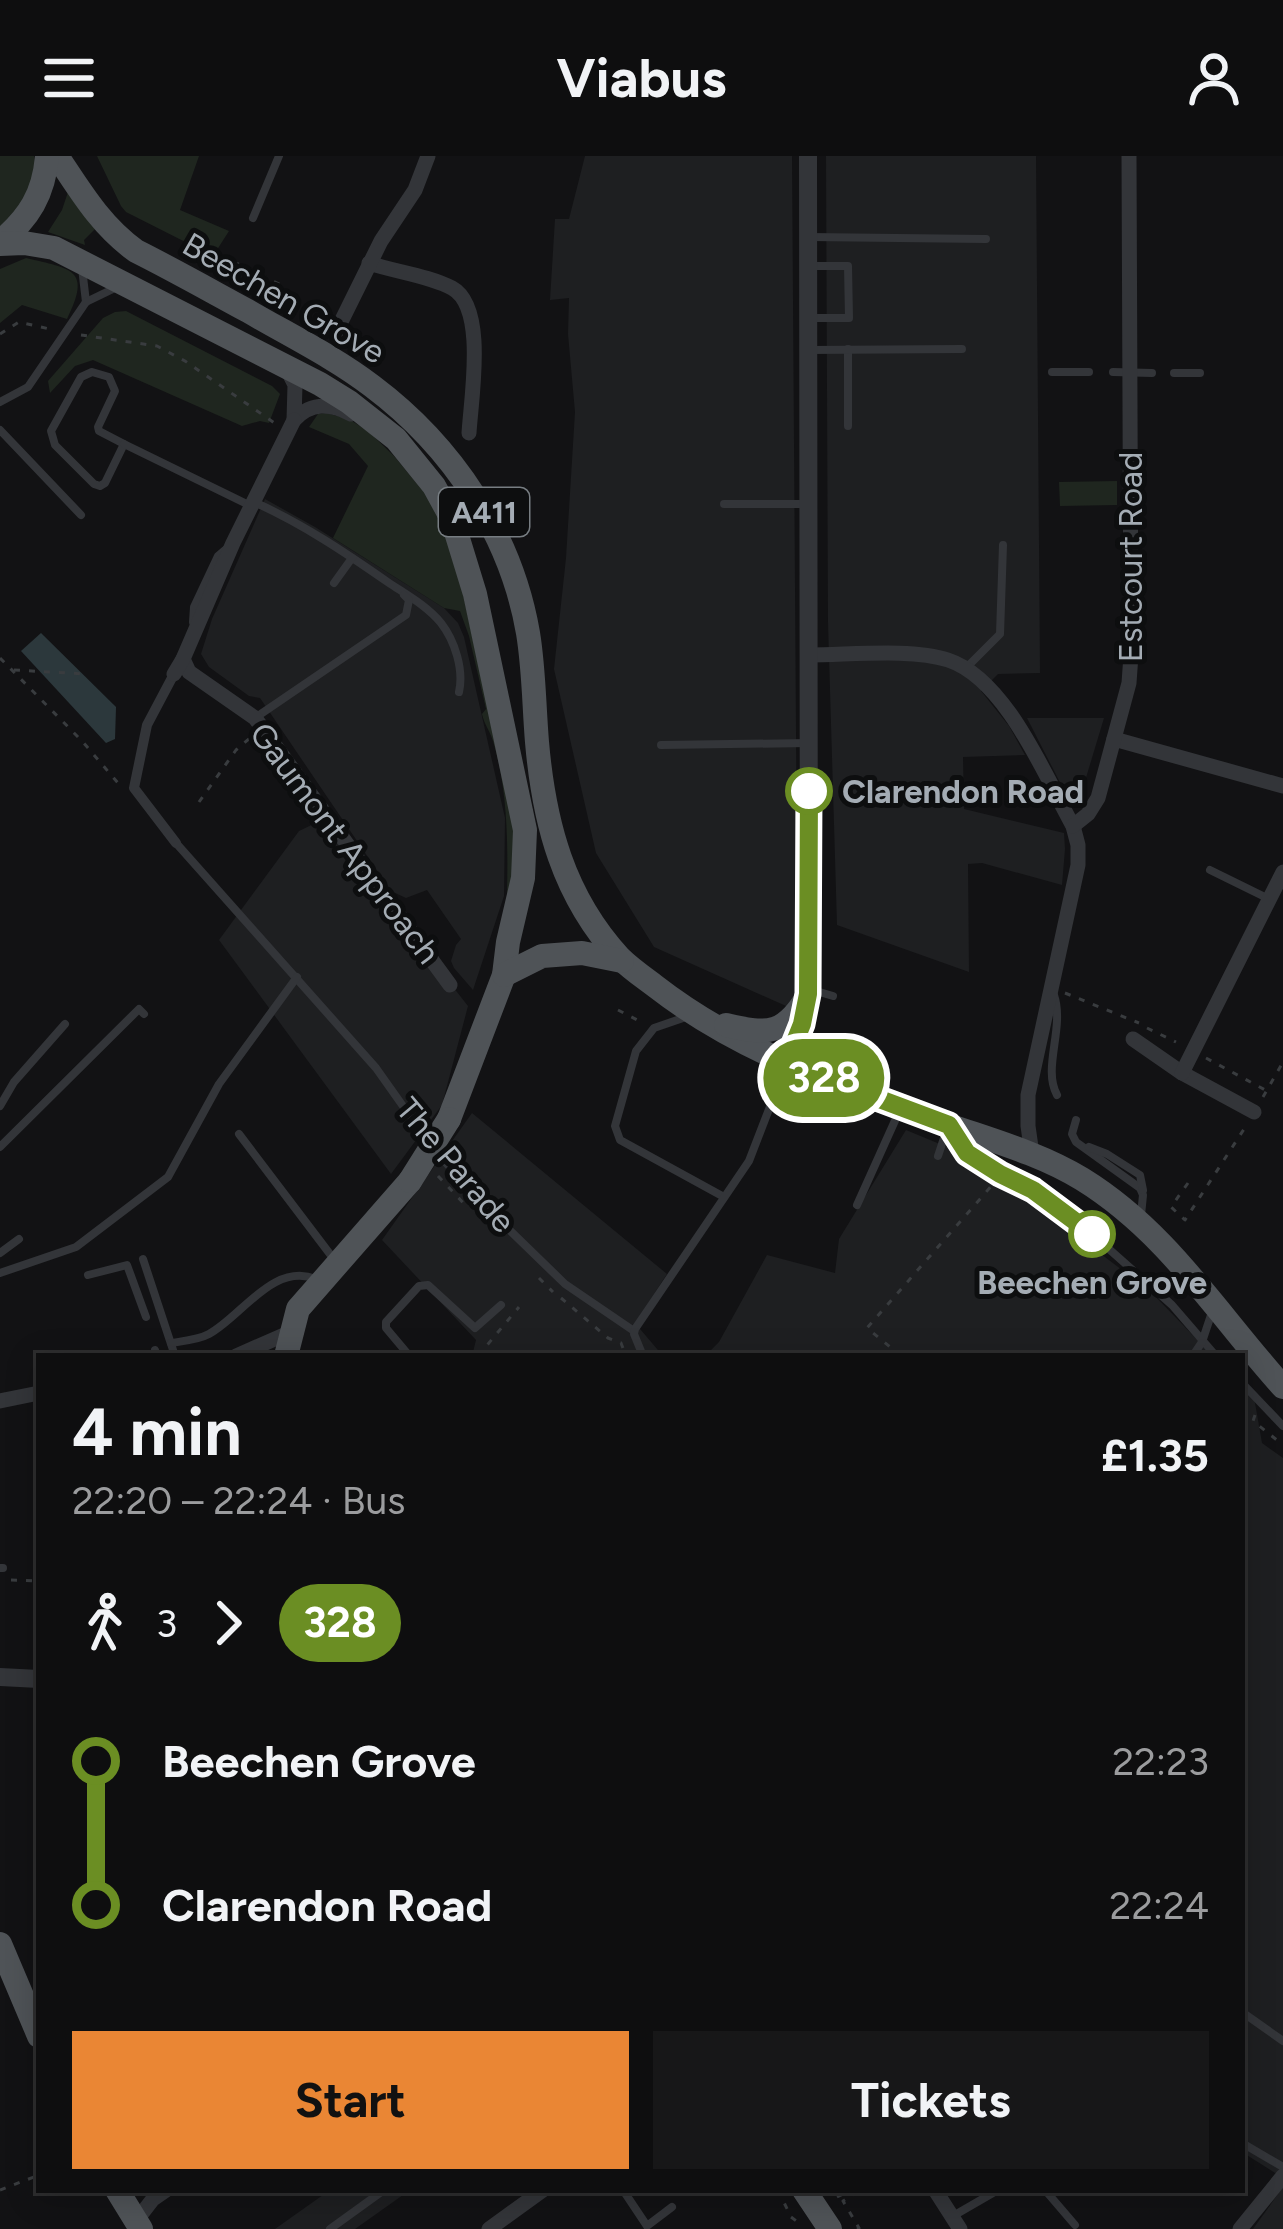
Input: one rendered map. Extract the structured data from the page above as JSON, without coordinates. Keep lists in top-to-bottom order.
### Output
{
  "streets": {
    "main road": ["Beechen Grove", "A411"],
    "street": ["Estcourt Road", "Gaumont Approach"],
    "lane": ["The Parade"]
  },
  "crossings": [
    ["Beechen Grove", "A411"]
  ],
  "places": ["Clarendon Road", "Beechen Grove"],
  "lines": ["bus line 328"],
  "page": {
    "header": "Viabus",
    "on_map": "328",
    "heading": ["4 min", "22:20 – 22:24 · Bus", "£1.35"],
    "legs": ["3", "328"],
    "list": [
      {
        "name": "Beechen Grove",
        "value": "22:23"
      },
      {
        "name": "Clarendon Road",
        "value": "22:24"
      }
    ],
    "buttons": ["Start", "Tickets"]
  }
}
